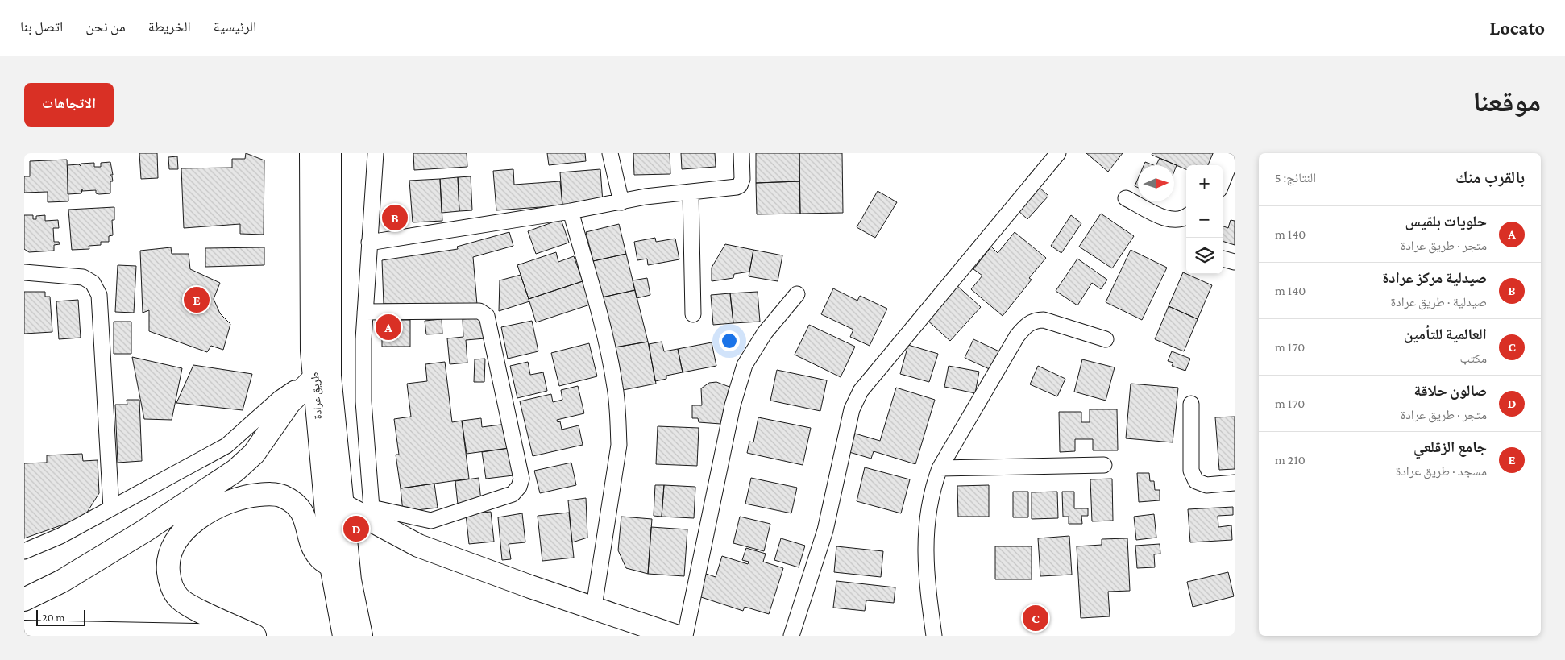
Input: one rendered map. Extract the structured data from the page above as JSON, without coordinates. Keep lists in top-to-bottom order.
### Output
{
  "streets": {
    "main road": ["طريق عرادة"]
  },
  "scale_bar": "20 m",
  "north": "right",
  "page": {
    "header": "Locato",
    "nav": [
      "الرئيسية",
      "الخريطة",
      "من نحن",
      "اتصل بنا"
    ],
    "title": "موقعنا",
    "buttons": "الاتجاهات",
    "heading": ["بالقرب منك", "النتائج: 5"],
    "map_buttons": ["+", "−"],
    "pins": [
      "B",
      "E",
      "A",
      "D",
      "C"
    ],
    "list": [
      {
        "mark": "A",
        "name": "حلويات بلقيس",
        "note": "متجر · طريق عرادة",
        "value": "140 m"
      },
      {
        "mark": "B",
        "name": "صيدلية مركز عرادة",
        "note": "صيدلية · طريق عرادة",
        "value": "140 m"
      },
      {
        "mark": "C",
        "name": "العالمية للتأمين",
        "note": "مكتب",
        "value": "170 m"
      },
      {
        "mark": "D",
        "name": "صالون حلاقة",
        "note": "متجر · طريق عرادة",
        "value": "170 m"
      },
      {
        "mark": "E",
        "name": "جامع الزقلعي",
        "note": "مسجد · طريق عرادة",
        "value": "210 m"
      }
    ],
    "scale": "20 m"
  }
}
